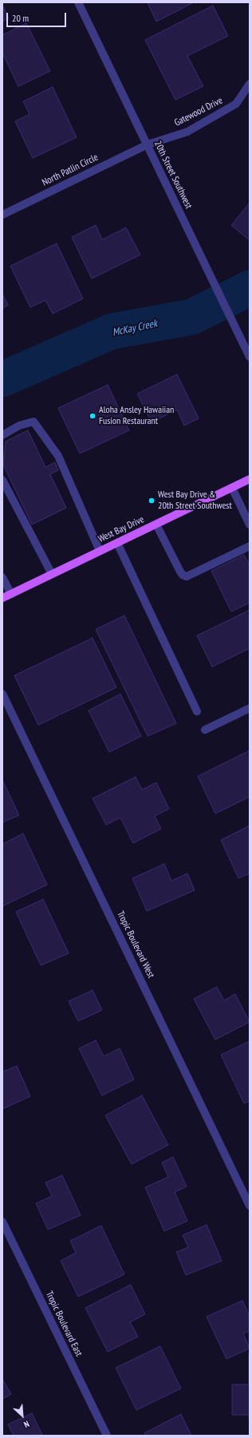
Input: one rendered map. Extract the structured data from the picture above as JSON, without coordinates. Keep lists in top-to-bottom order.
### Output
{
  "streets": {
    "main road": ["West Bay Drive"],
    "street": [
      "Gatewood Drive",
      "North Patlin Circle",
      "20th Street Southwest",
      "Tropic Boulevard West",
      "Tropic Boulevard East"
    ]
  },
  "crossings": [
    ["Gatewood Drive", "North Patlin Circle"],
    ["Gatewood Drive", "20th Street Southwest"],
    ["North Patlin Circle", "20th Street Southwest"]
  ],
  "water": ["McKay Creek"],
  "places": ["Aloha Ansley Hawaiian Fusion Restaurant", "West Bay Drive & 20th Street Southwest"],
  "scale_bar": "20 m",
  "north": "bottom right"
}
